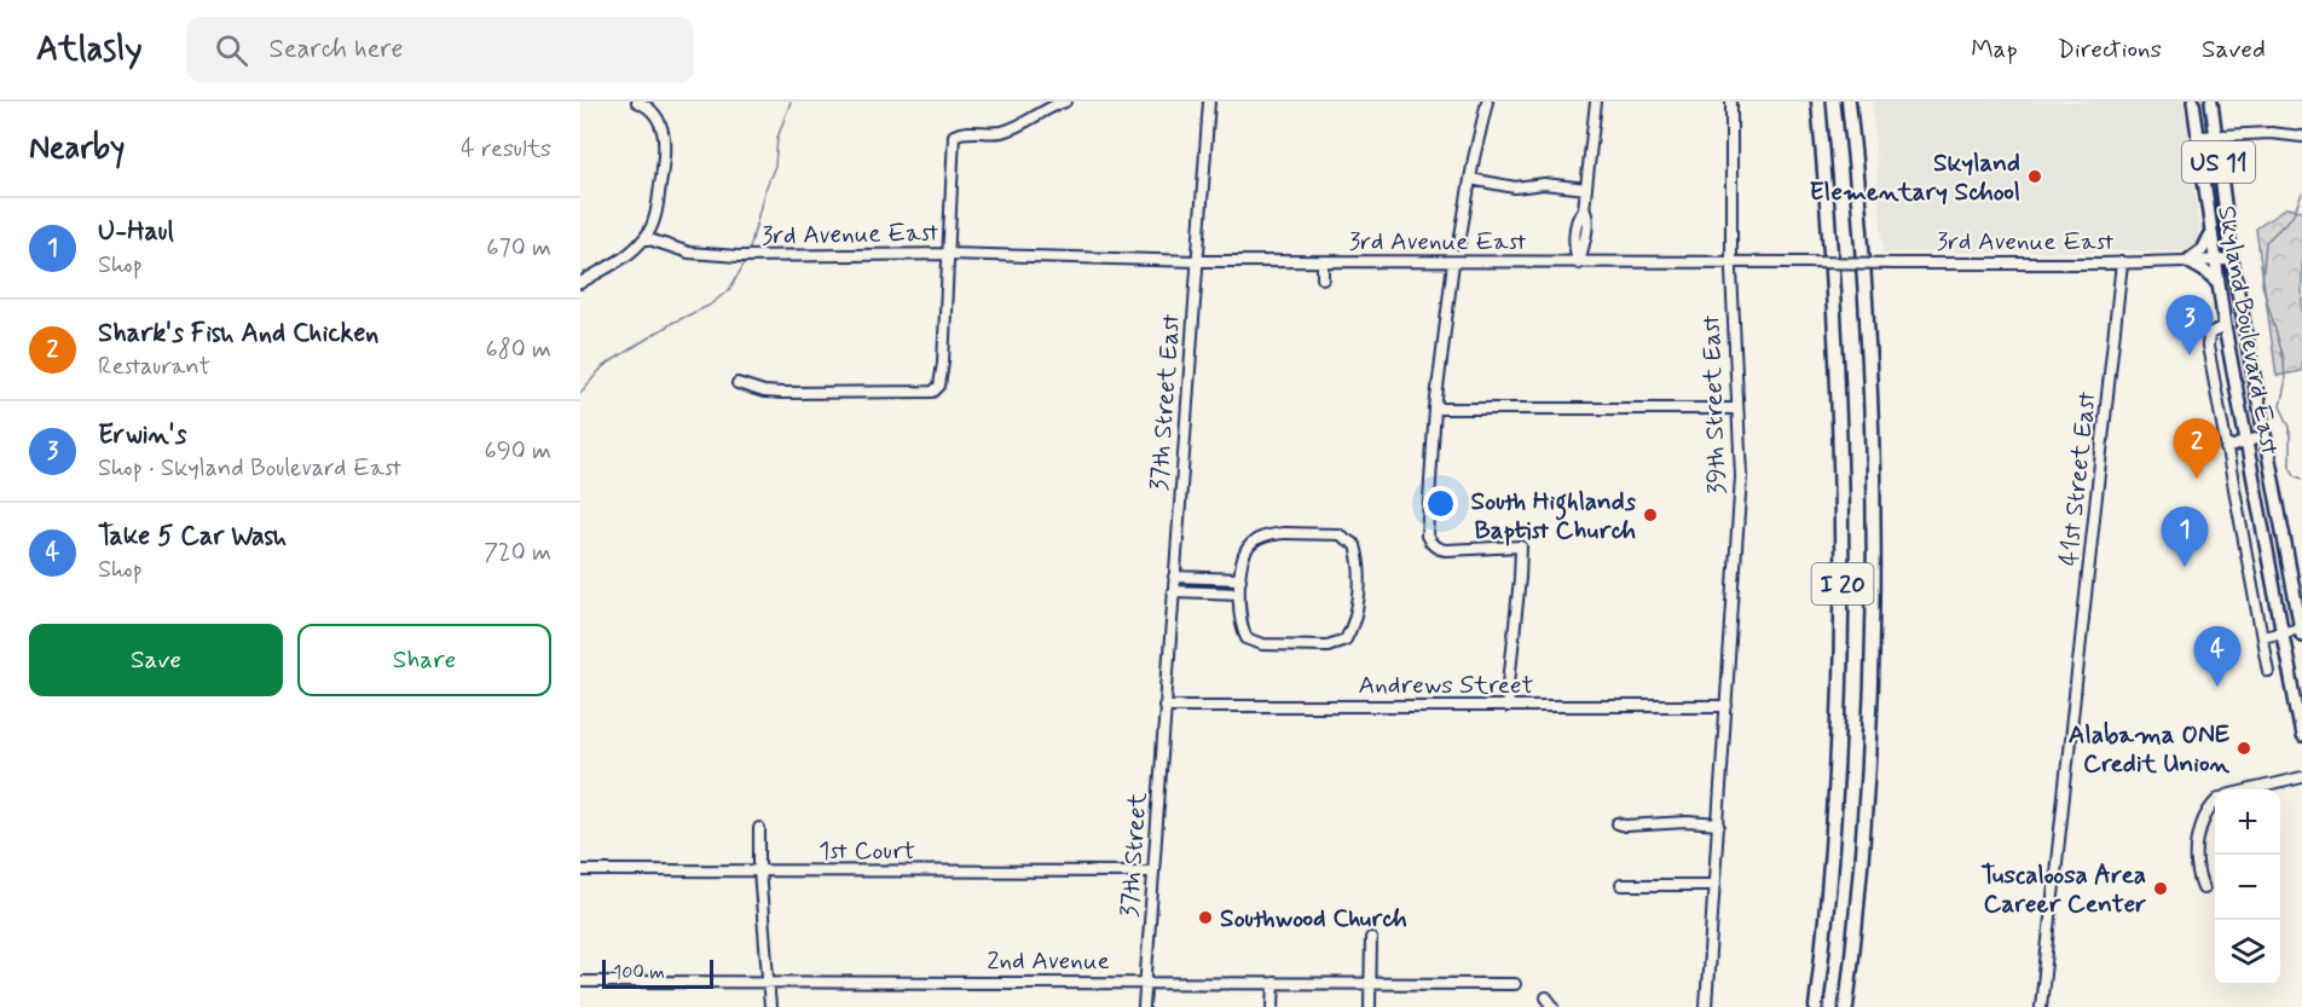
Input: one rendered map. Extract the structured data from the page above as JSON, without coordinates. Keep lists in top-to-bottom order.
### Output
{
  "streets": {
    "highway": ["I 20"],
    "main road": ["US 11", "Skyland Boulevard East"],
    "street": [
      "3rd Avenue East",
      "37th Street East",
      "39th Street East",
      "41st Street East",
      "Andrews Street",
      "1st Court",
      "37th Street",
      "2nd Avenue"
    ]
  },
  "crossings": [
    ["3rd Avenue East", "Skyland Boulevard East"],
    ["3rd Avenue East", "37th Street East"],
    ["3rd Avenue East", "39th Street East"],
    ["3rd Avenue East", "41st Street East"],
    ["37th Street East", "Andrews Street"],
    ["37th Street East", "37th Street"],
    ["39th Street East", "Andrews Street"],
    ["Andrews Street", "37th Street"],
    ["1st Court", "37th Street"],
    ["37th Street", "2nd Avenue"]
  ],
  "places": [
    "Skyland Elementary School",
    "South Highlands Baptist Church",
    "Alabama ONE Credit Union",
    "Tuscaloosa Area Career Center",
    "Southwood Church"
  ],
  "scale_bar": "100 m",
  "page": {
    "header": "Atlasly",
    "search": "Search here",
    "nav": ["Map", "Directions", "Saved"],
    "heading": ["Nearby", "4 results"],
    "list": [
      {
        "mark": "1",
        "name": "U-Haul",
        "note": "Shop",
        "value": "670 m"
      },
      {
        "mark": "2",
        "name": "Shark's Fish And Chicken",
        "note": "Restaurant",
        "value": "680 m"
      },
      {
        "mark": "3",
        "name": "Erwin's",
        "note": "Shop · Skyland Boulevard East",
        "value": "690 m"
      },
      {
        "mark": "4",
        "name": "Take 5 Car Wash",
        "note": "Shop",
        "value": "720 m"
      }
    ],
    "pins": [
      "3",
      "2",
      "1",
      "4"
    ],
    "buttons": ["Save", "Share"],
    "map_buttons": ["+", "−"],
    "scale": "100 m"
  }
}
